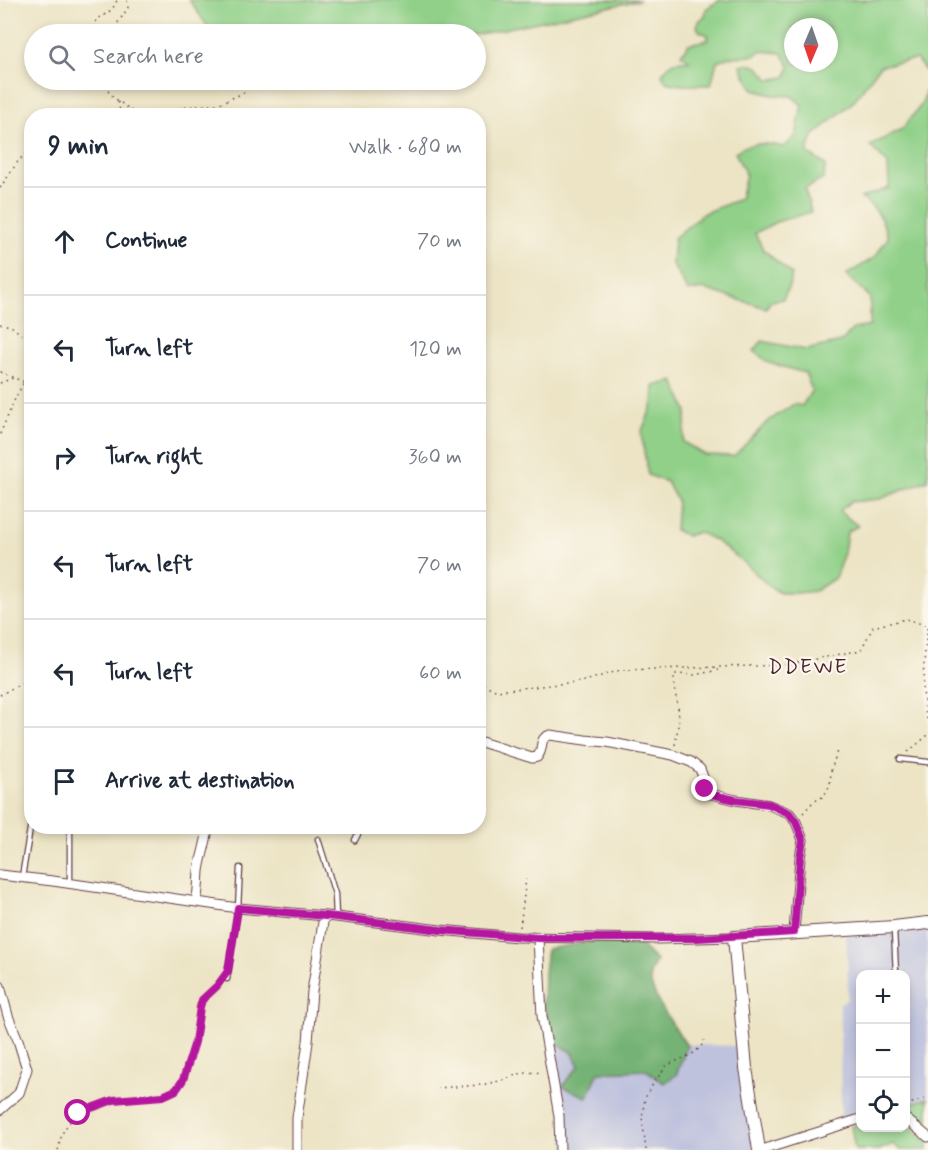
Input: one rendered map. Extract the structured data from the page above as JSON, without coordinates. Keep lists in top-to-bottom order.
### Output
{
  "districts": ["DDEWE"],
  "north": "bottom",
  "page": {
    "search": "Search here",
    "heading": ["9 min", "Walk · 680 m"],
    "list": [
      ["Continue", "70 m"],
      ["Turn left", "120 m"],
      ["Turn right", "360 m"],
      ["Turn left", "70 m"],
      ["Turn left", "60 m"],
      "Arrive at destination"
    ],
    "map_buttons": ["+", "−"]
  }
}
